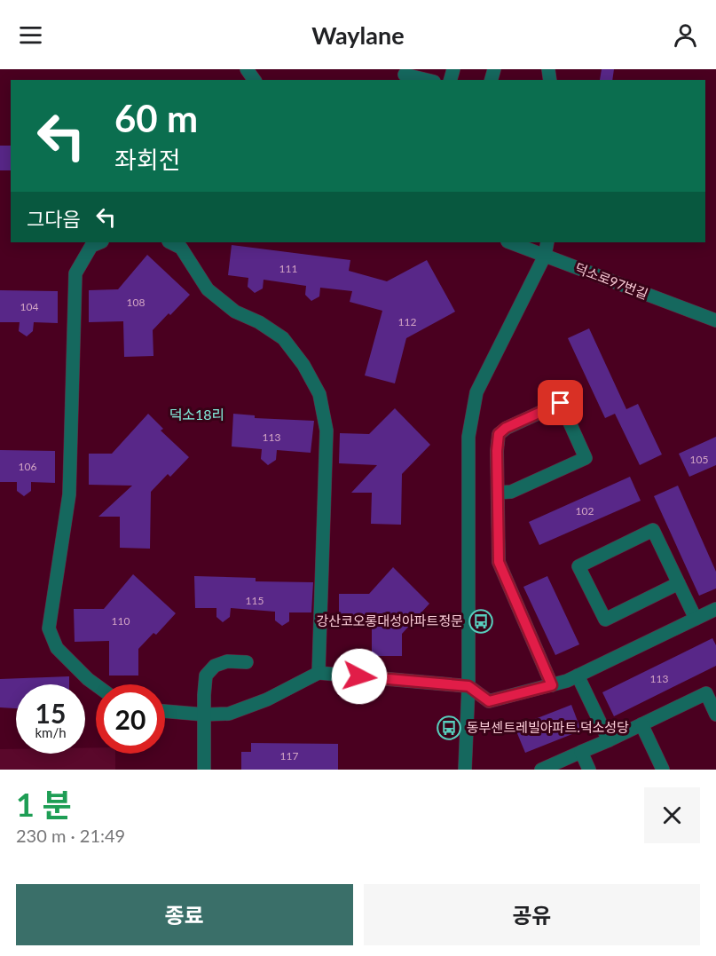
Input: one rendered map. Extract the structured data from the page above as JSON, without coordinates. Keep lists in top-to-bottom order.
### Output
{
  "streets": {
    "street": ["덕소로97번길"]
  },
  "districts": ["덕소18리"],
  "places": {
    "bus stop": ["강산코오롱대성아파트정문", "동부센트레빌아파트.덕소성당"]
  },
  "house_numbers": [
    "111",
    "108",
    "104",
    "112",
    "113",
    "105",
    "106",
    "102",
    "115",
    "110",
    "113",
    "117"
  ],
  "page": {
    "header": "Waylane",
    "turn": ["60 m", "좌회전"],
    "then": "그다음",
    "speed": "15 km/h",
    "limit": "20",
    "heading": ["1 분", "230 m · 21:49"],
    "buttons": ["종료", "공유"]
  }
}
